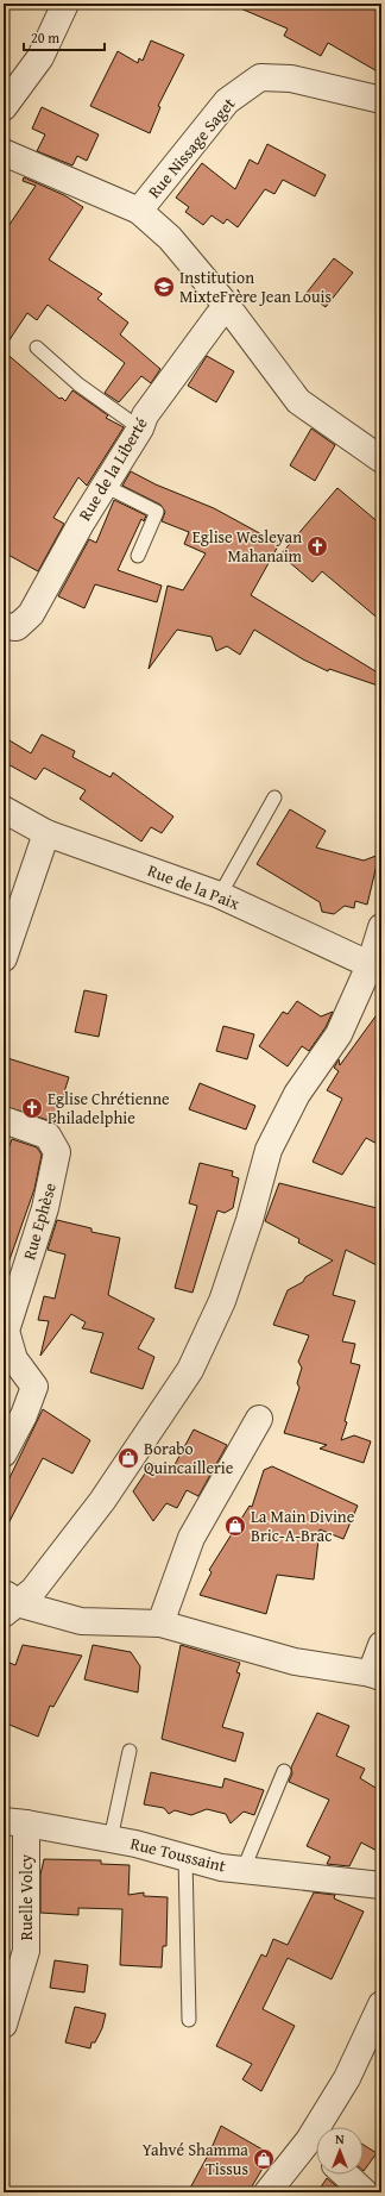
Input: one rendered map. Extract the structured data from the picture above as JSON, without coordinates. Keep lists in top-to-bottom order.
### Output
{
  "streets": {
    "street": [
      "Rue Nissage Saget",
      "Rue de la Liberté",
      "Rue de la Paix",
      "Rue Ephèse",
      "Rue Toussaint",
      "Ruelle Volcy"
    ]
  },
  "crossings": [
    ["Rue Toussaint", "Ruelle Volcy"]
  ],
  "places": {
    "school or university": ["Institution MixteFrère Jean Louis"],
    "church": ["Eglise Wesleyan Mahanaim", "Eglise Chrétienne Philadelphie"],
    "shop": ["Borabo Quincaillerie", "La Main Divine Bric-A-Brac", "Yahvé Shamma Tissus"]
  },
  "scale_bar": "20 m",
  "north": "top"
}
